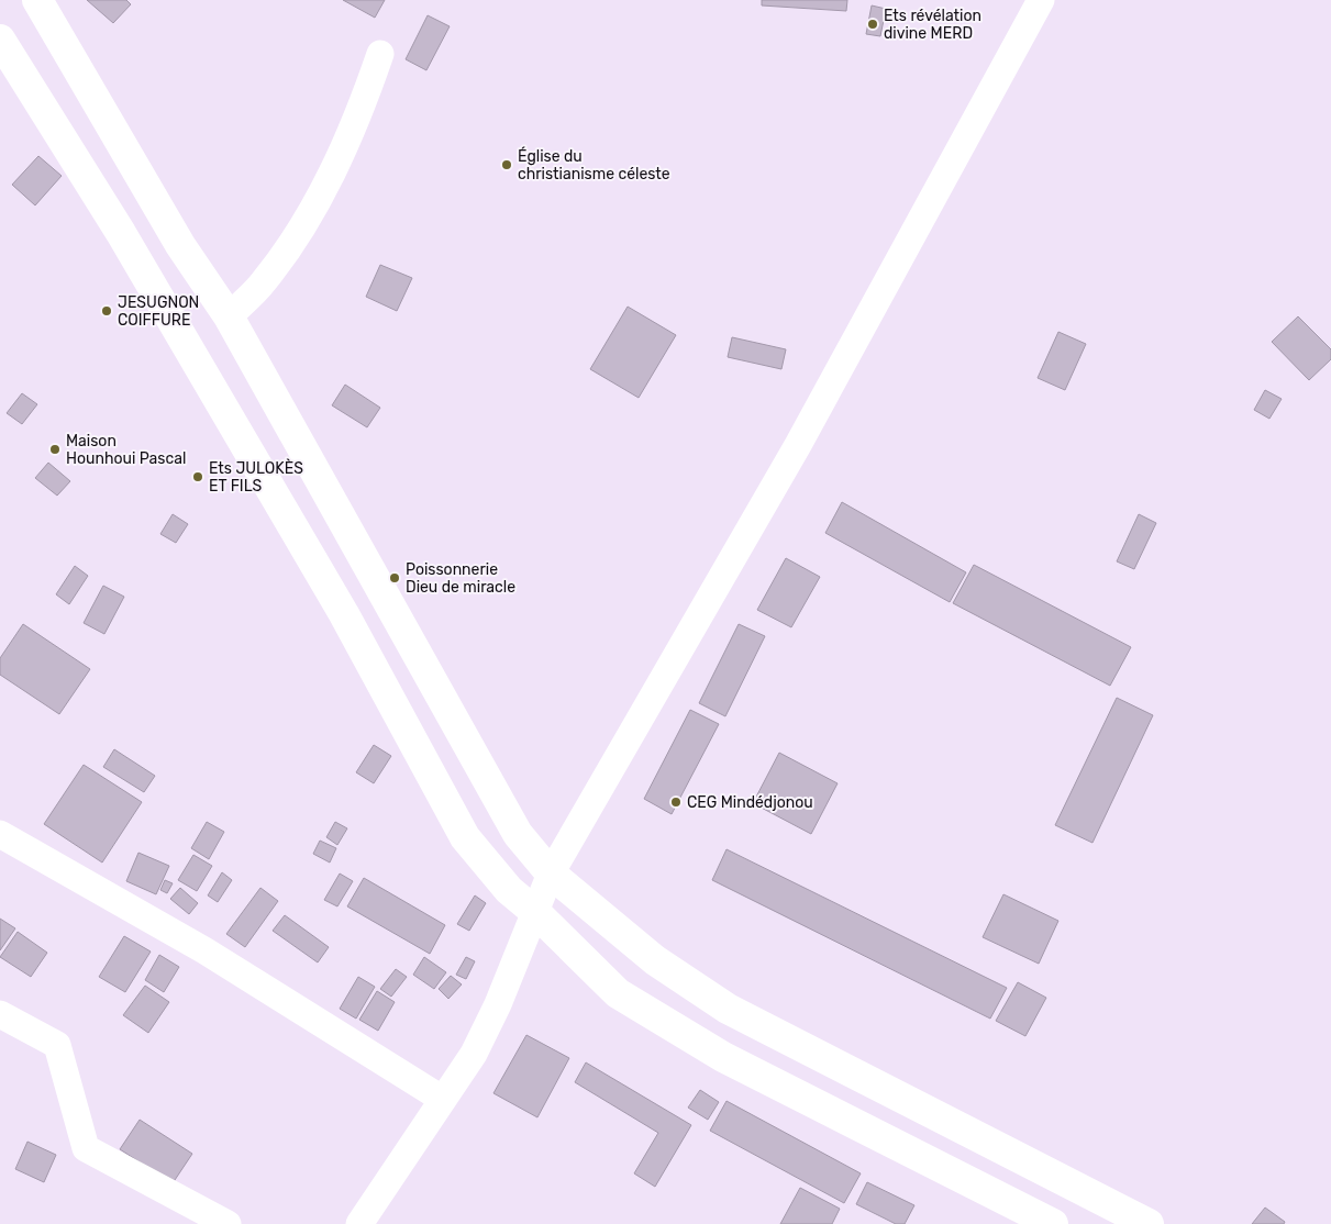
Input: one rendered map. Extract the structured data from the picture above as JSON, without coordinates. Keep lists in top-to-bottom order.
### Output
{
  "places": [
    "Ets révélation divine MERD",
    "Église du christianisme céleste",
    "JESUGNON COIFFURE",
    "Maison Hounhoui Pascal",
    "Ets JULOKÈS ET FILS",
    "Poissonnerie Dieu de miracle",
    "CEG Mindédjonou"
  ]
}
